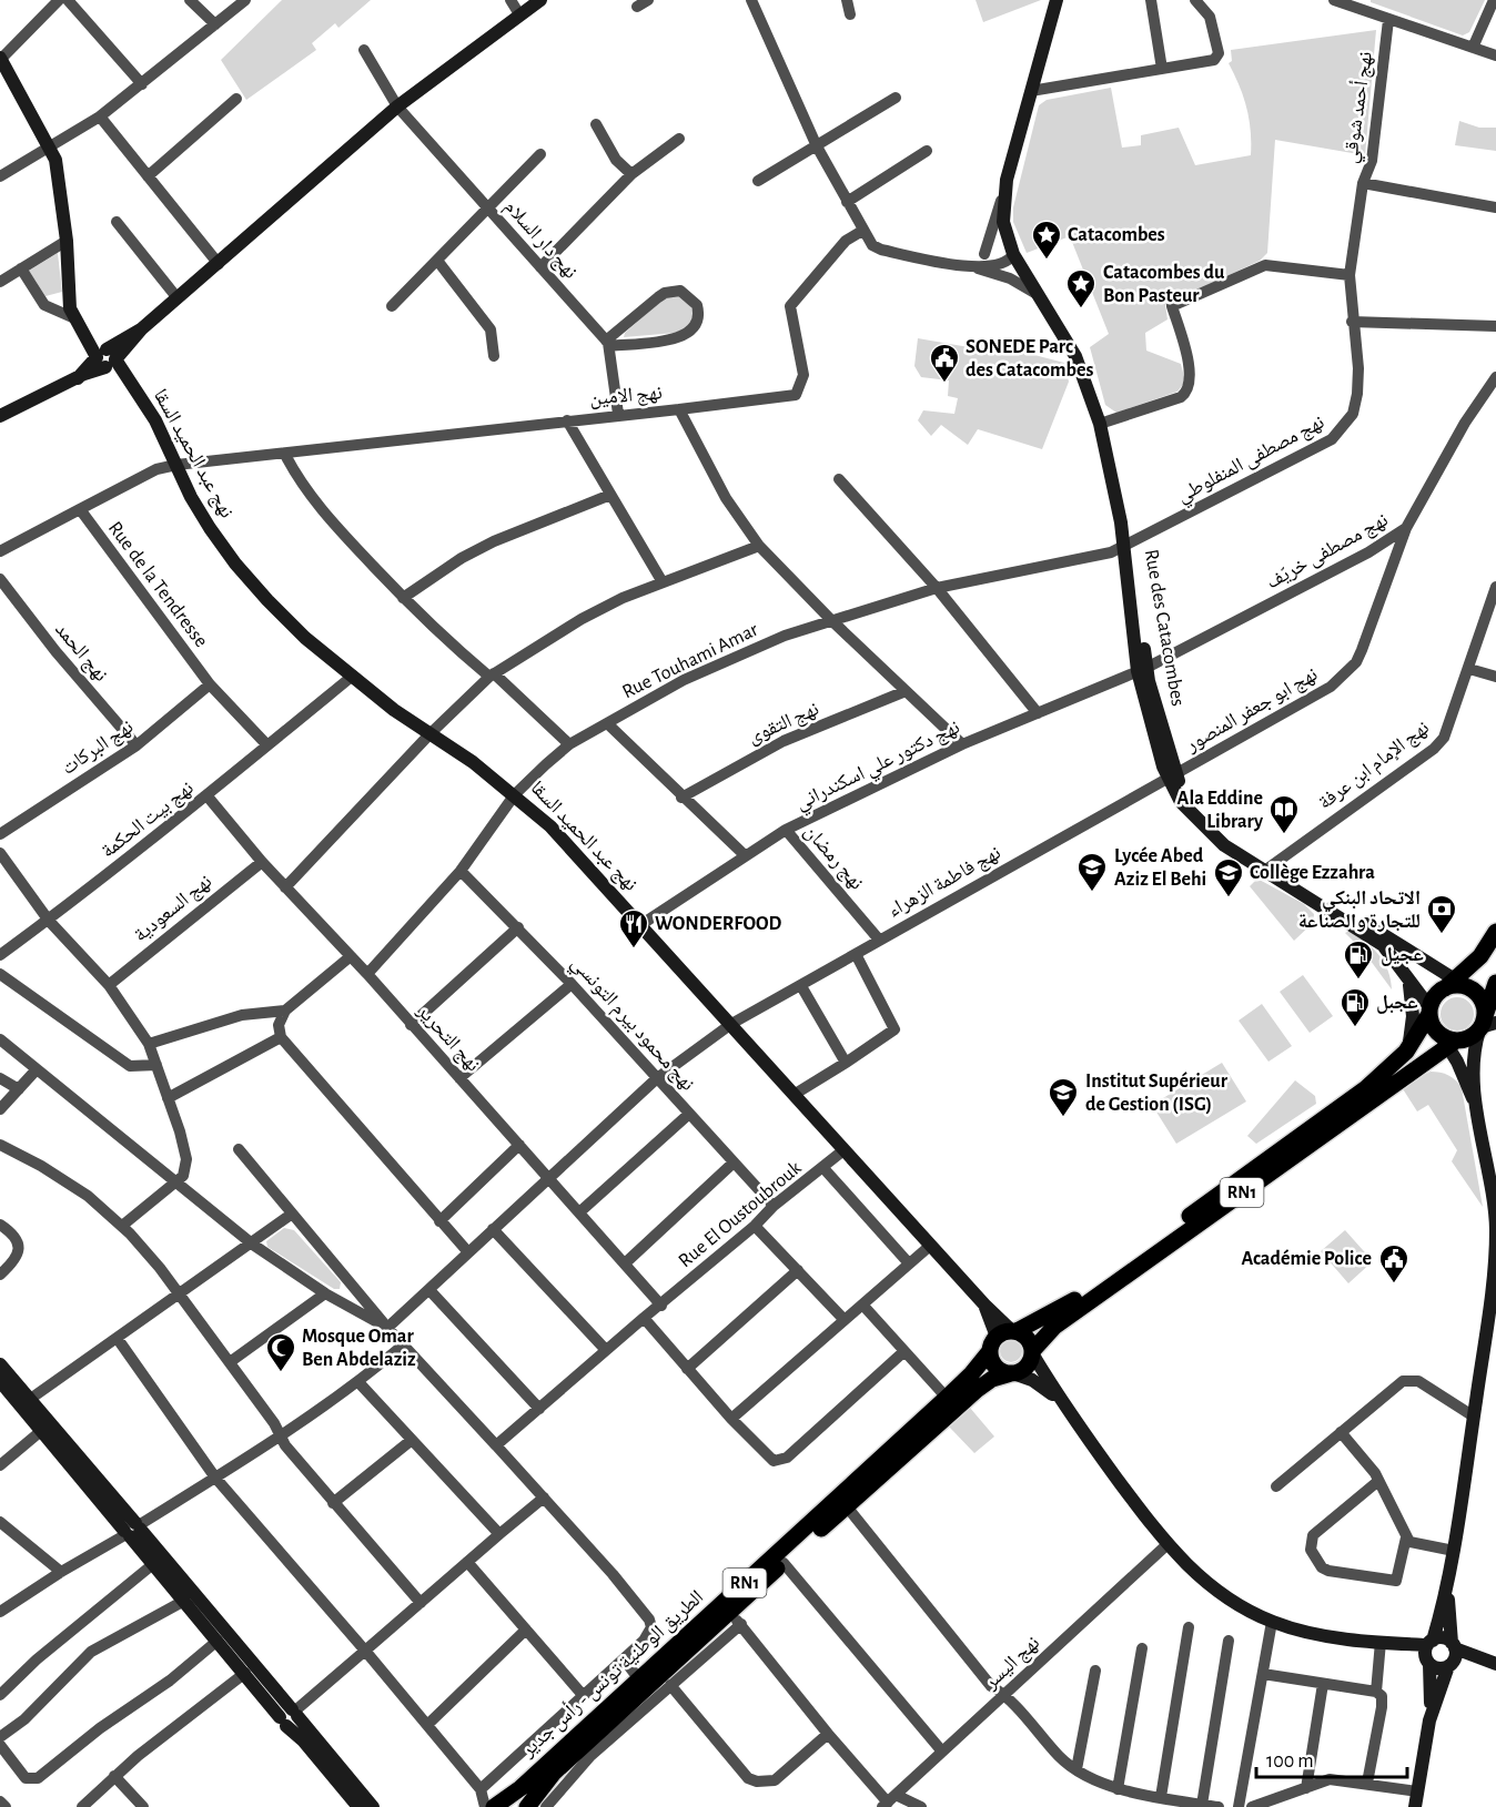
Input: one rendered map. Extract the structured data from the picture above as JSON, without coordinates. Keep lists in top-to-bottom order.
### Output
{
  "streets": {
    "main road": [
      "نهج عبد الحميد السقا",
      "Rue des Catacombes",
      "RN1",
      "الطريق الوطنية تونس - رأس جدير"
    ],
    "street": [
      "نهج أحمد شوقي",
      "نهج دار السلام",
      "نهج الامين",
      "نهج مصطفى المنفلوطي",
      "نهج مصطفى خريّف",
      "Rue de la Tendresse",
      "نهج الحمد",
      "Rue Touhami Amar",
      "نهج ابو جعفر المنصور",
      "نهج التقوى",
      "نهج البركات",
      "نهج دكتور علي اسكندراني",
      "نهج الإمام ابن عرفة",
      "نهج بيت الحكمة",
      "نهج رمضان",
      "نهج فاطمة الزهراء",
      "نهج السعودية",
      "نهج محمود بيرم التونسي",
      "نهج التحرير",
      "Rue El Oustoubrouk",
      "نهج اليسر"
    ]
  },
  "crossings": [
    ["نهج أحمد شوقي", "نهج مصطفى المنفلوطي"],
    ["نهج الامين", "نهج عبد الحميد السقا"],
    ["نهج الامين", "Rue de la Tendresse"],
    ["نهج الامين", "Rue Touhami Amar"],
    ["نهج الامين", "نهج التقوى"],
    ["نهج الامين", "نهج دكتور علي اسكندراني"],
    ["نهج عبد الحميد السقا", "Rue Touhami Amar"],
    ["نهج عبد الحميد السقا", "نهج دكتور علي اسكندراني"],
    ["نهج عبد الحميد السقا", "نهج بيت الحكمة"],
    ["نهج عبد الحميد السقا", "نهج فاطمة الزهراء"],
    ["نهج عبد الحميد السقا", "RN1"],
    ["نهج عبد الحميد السقا", "Rue El Oustoubrouk"],
    ["نهج عبد الحميد السقا", "الطريق الوطنية تونس - رأس جدير"],
    ["نهج مصطفى المنفلوطي", "Rue des Catacombes"],
    ["نهج مصطفى المنفلوطي", "Rue Touhami Amar"],
    ["نهج مصطفى خريّف", "Rue des Catacombes"],
    ["نهج مصطفى خريّف", "نهج ابو جعفر المنصور"],
    ["نهج مصطفى خريّف", "نهج دكتور علي اسكندراني"],
    ["Rue de la Tendresse", "نهج البركات"],
    ["Rue de la Tendresse", "نهج بيت الحكمة"],
    ["Rue des Catacombes", "Rue Touhami Amar"],
    ["Rue des Catacombes", "نهج ابو جعفر المنصور"],
    ["Rue des Catacombes", "نهج دكتور علي اسكندراني"],
    ["Rue des Catacombes", "نهج الإمام ابن عرفة"],
    ["Rue des Catacombes", "نهج فاطمة الزهراء"],
    ["Rue des Catacombes", "RN1"],
    ["Rue des Catacombes", "الطريق الوطنية تونس - رأس جدير"],
    ["نهج الحمد", "نهج البركات"],
    ["Rue Touhami Amar", "نهج محمود بيرم التونسي"],
    ["Rue Touhami Amar", "نهج التحرير"],
    ["نهج ابو جعفر المنصور", "نهج فاطمة الزهراء"],
    ["نهج دكتور علي اسكندراني", "نهج رمضان"],
    ["نهج بيت الحكمة", "نهج التحرير"],
    ["نهج رمضان", "نهج فاطمة الزهراء"],
    ["نهج فاطمة الزهراء", "نهج محمود بيرم التونسي"],
    ["نهج فاطمة الزهراء", "نهج التحرير"],
    ["نهج السعودية", "نهج التحرير"],
    ["نهج محمود بيرم التونسي", "Rue El Oustoubrouk"],
    ["نهج التحرير", "Rue El Oustoubrouk"],
    ["RN1", "الطريق الوطنية تونس - رأس جدير"]
  ],
  "places": {
    "place": ["Catacombes", "Catacombes du Bon Pasteur"],
    "public building": ["SONEDE Parc des Catacombes", "Académie Police"],
    "library": ["Ala Eddine Library"],
    "school or university": ["Lycée Abed Aziz El Behi", "Collège Ezzahra", "Institut Supérieur de Gestion (ISG)"],
    "bank": ["الاتحاد البنكي للتجارة والصناعة"],
    "restaurant": ["WONDERFOOD"],
    "fuel station": ["عجيل", "عجبل"],
    "mosque": ["Mosque Omar Ben Abdelaziz"]
  },
  "scale_bar": "100 m"
}
